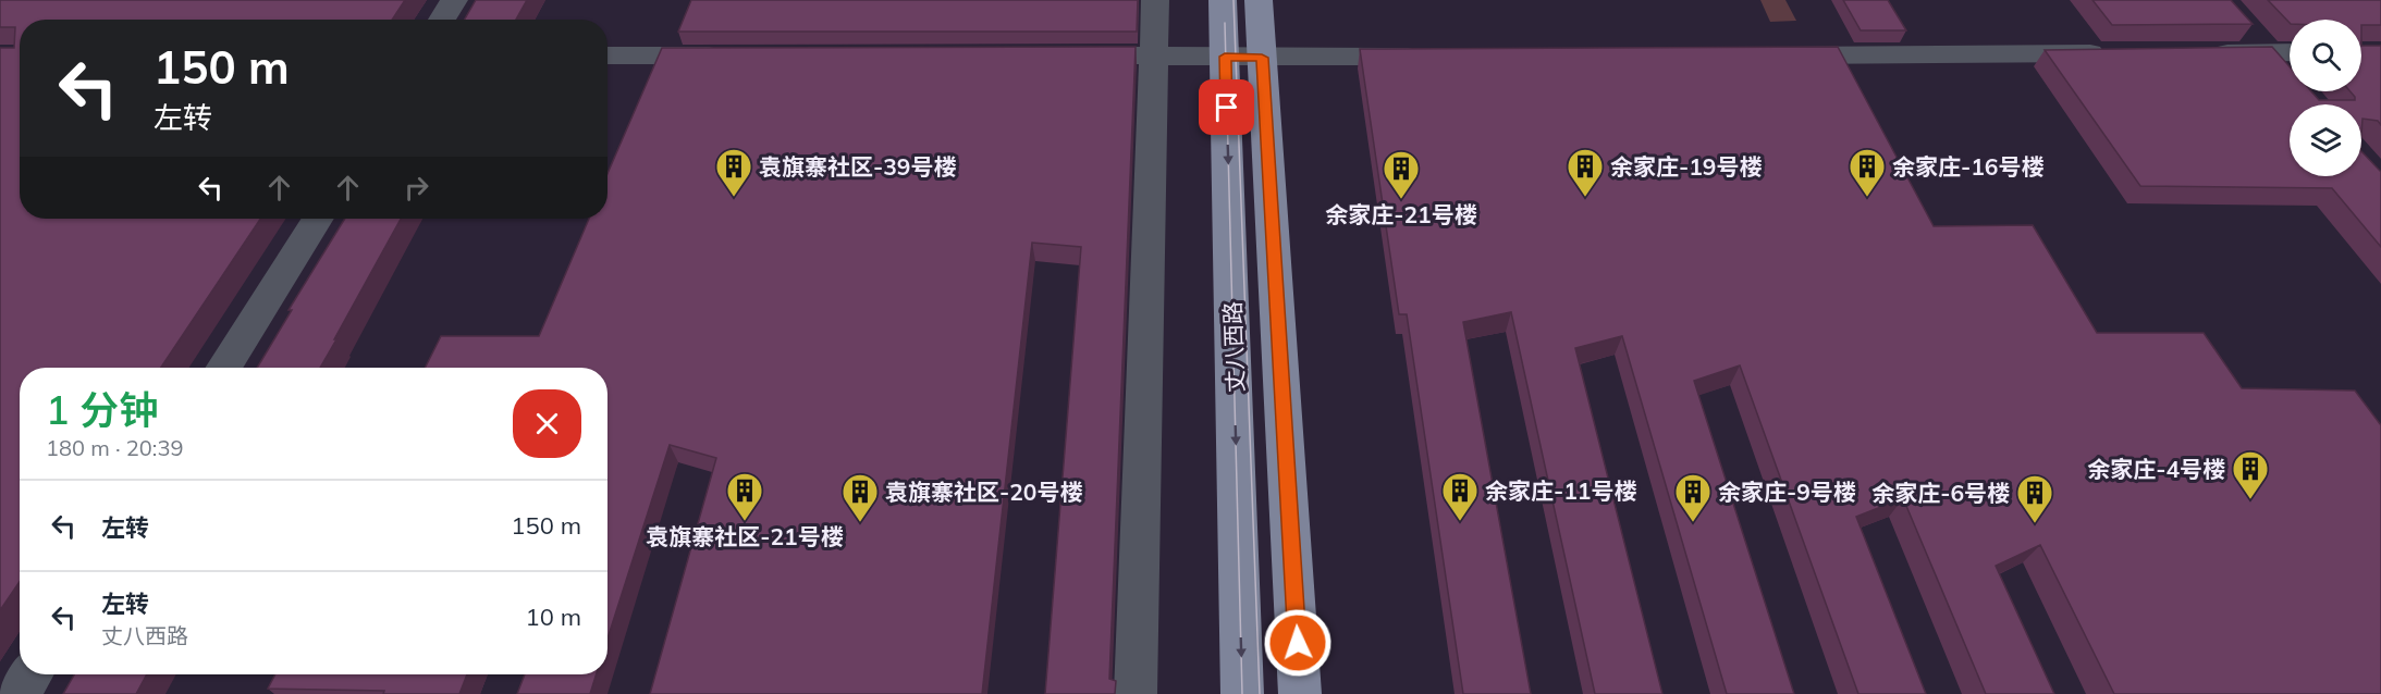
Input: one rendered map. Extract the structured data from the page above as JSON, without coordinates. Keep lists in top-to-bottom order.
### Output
{
  "streets": {
    "main road": ["丈八西路"]
  },
  "places": {
    "building": [
      "袁旗寨社区-39号楼",
      "余家庄-19号楼",
      "余家庄-16号楼",
      "余家庄-21号楼",
      "余家庄-4号楼",
      "袁旗寨社区-21号楼",
      "余家庄-11号楼",
      "袁旗寨社区-20号楼",
      "余家庄-9号楼",
      "余家庄-6号楼"
    ]
  },
  "page": {
    "turn": ["150 m", "左转"],
    "heading": ["1 分钟", "180 m · 20:39"],
    "list": [
      {
        "name": "左转",
        "value": "150 m"
      },
      {
        "name": "左转",
        "note": "丈八西路",
        "value": "10 m"
      }
    ]
  }
}
